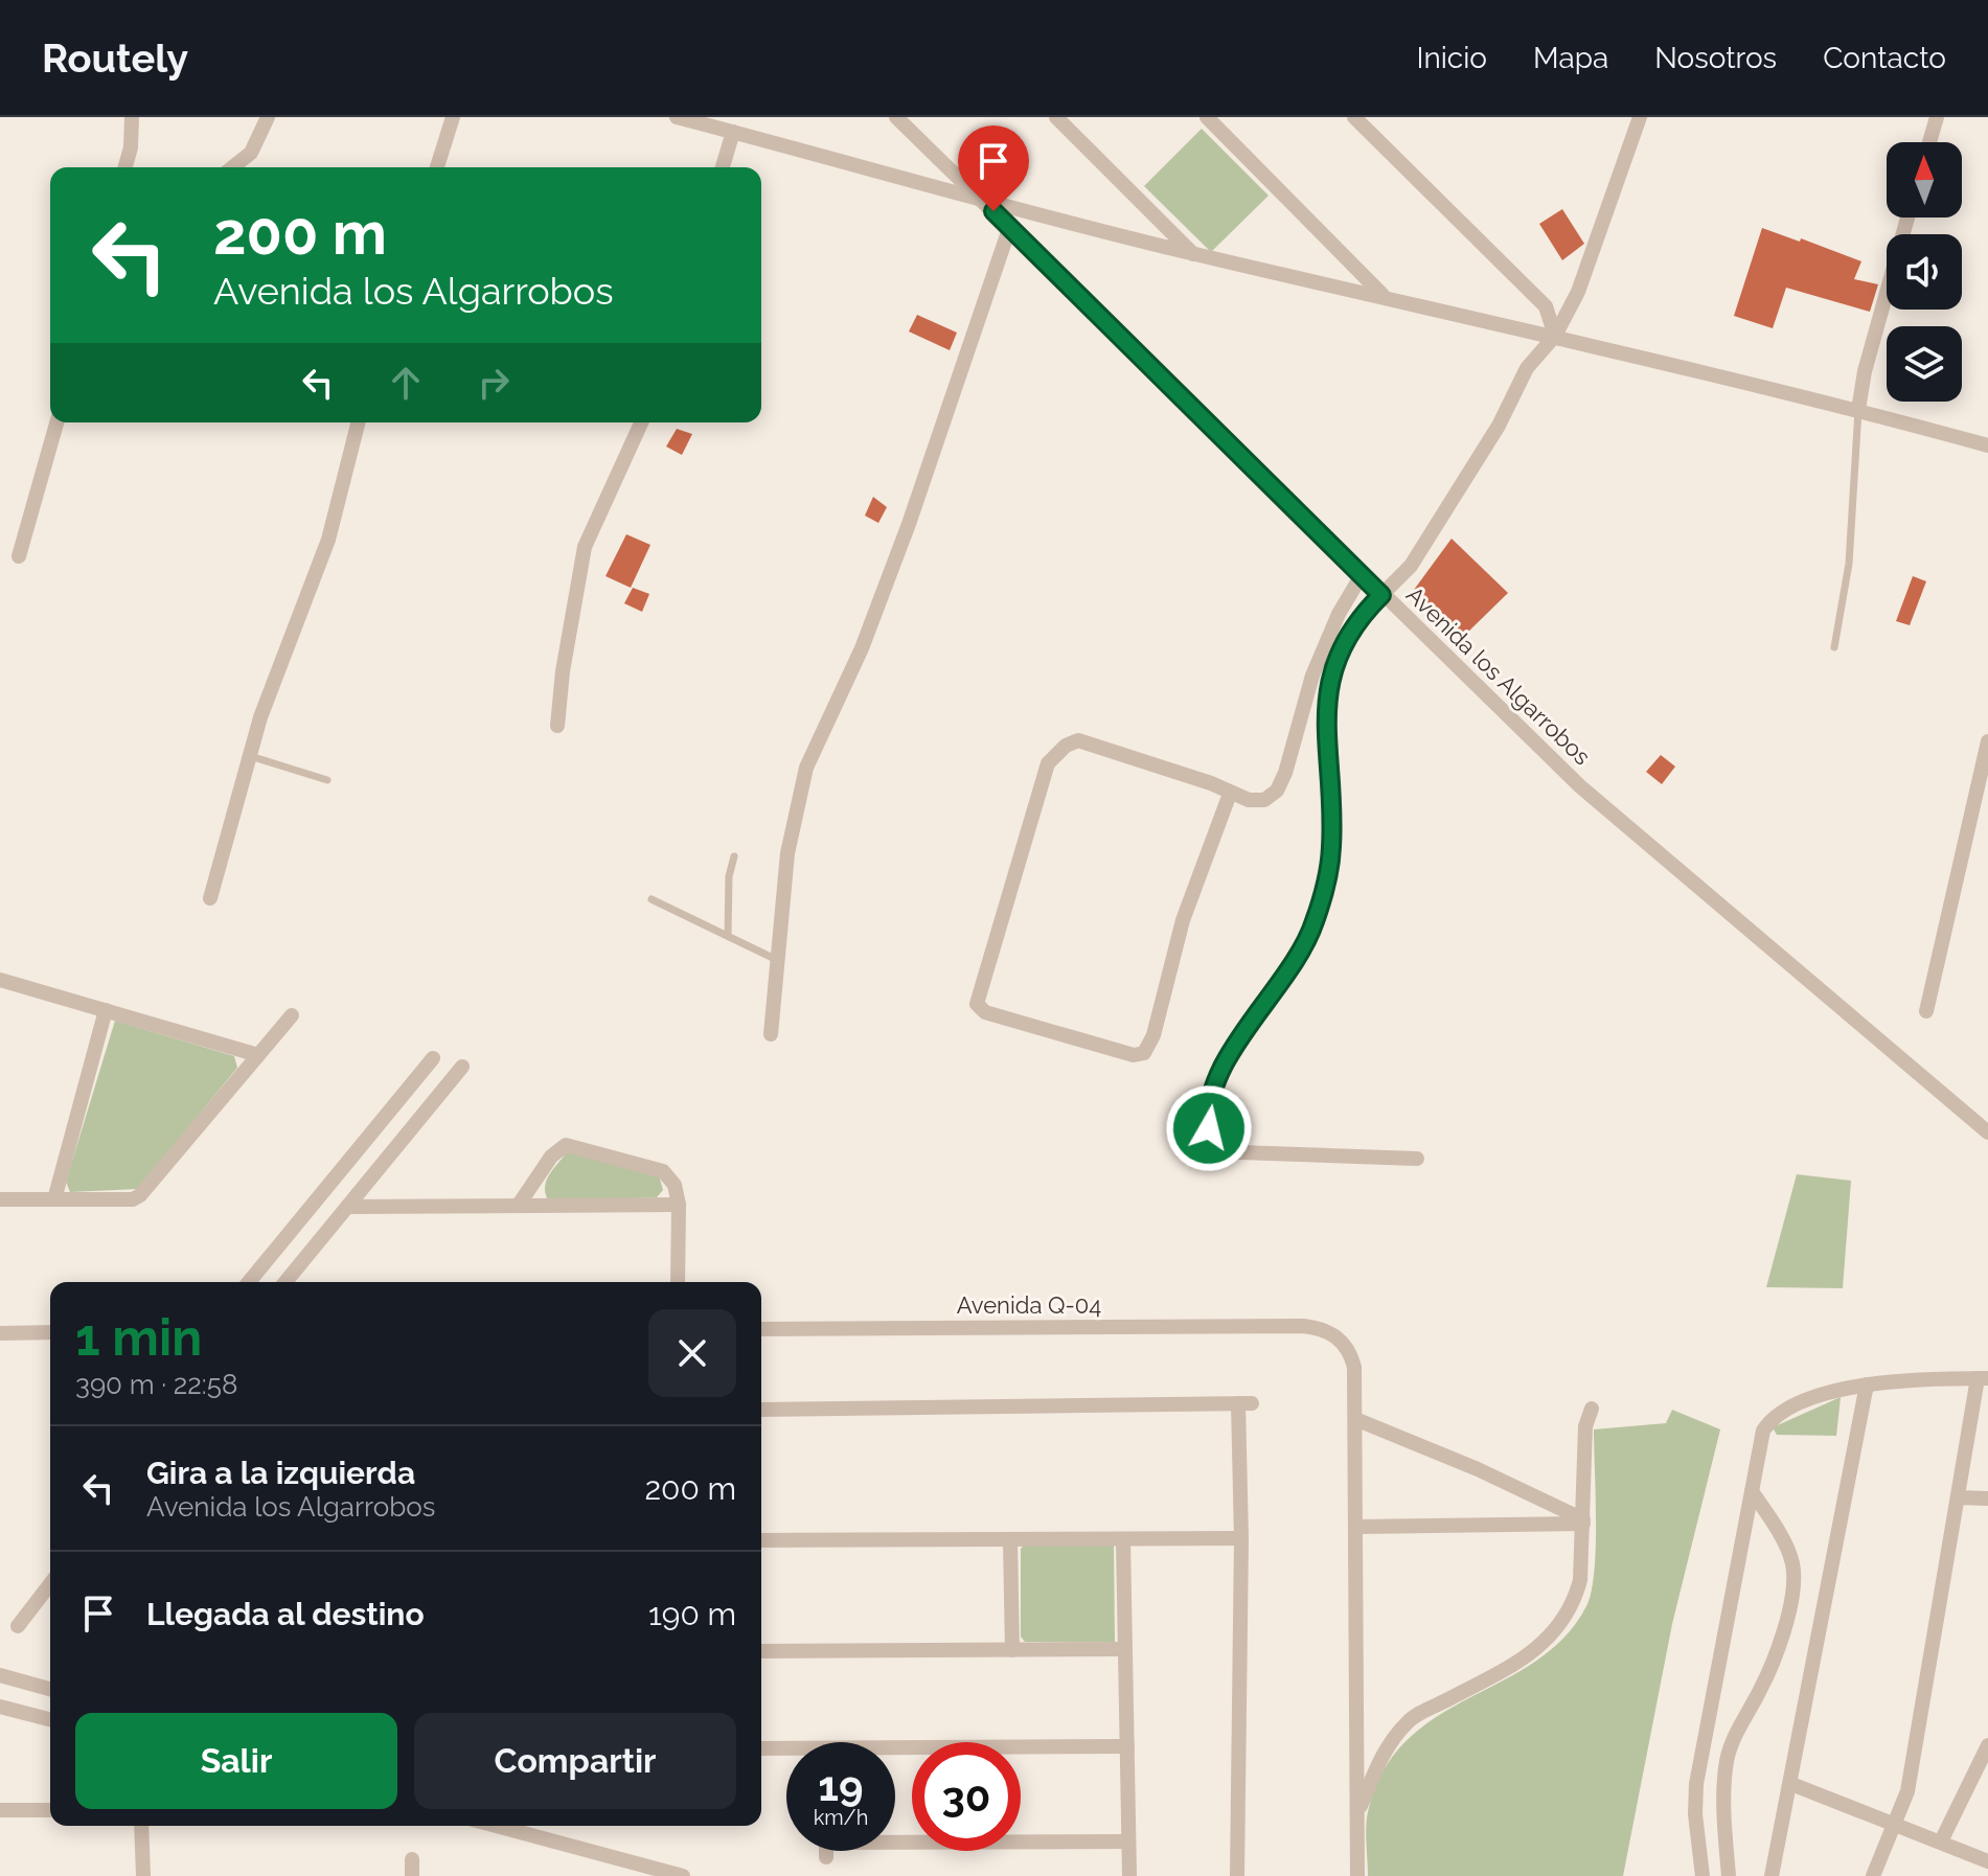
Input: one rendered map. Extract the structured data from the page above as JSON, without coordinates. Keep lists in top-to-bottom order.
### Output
{
  "streets": {
    "street": ["Avenida los Algarrobos", "Avenida Q-04"]
  },
  "north": "top",
  "page": {
    "header": "Routely",
    "nav": [
      "Inicio",
      "Mapa",
      "Nosotros",
      "Contacto"
    ],
    "turn": ["200 m", "Avenida los Algarrobos"],
    "heading": ["1 min", "390 m · 22:58"],
    "list": [
      {
        "name": "Gira a la izquierda",
        "note": "Avenida los Algarrobos",
        "value": "200 m"
      },
      {
        "name": "Llegada al destino",
        "value": "190 m"
      }
    ],
    "buttons": ["Salir", "Compartir"],
    "speed": "19 km/h",
    "limit": "30"
  }
}
